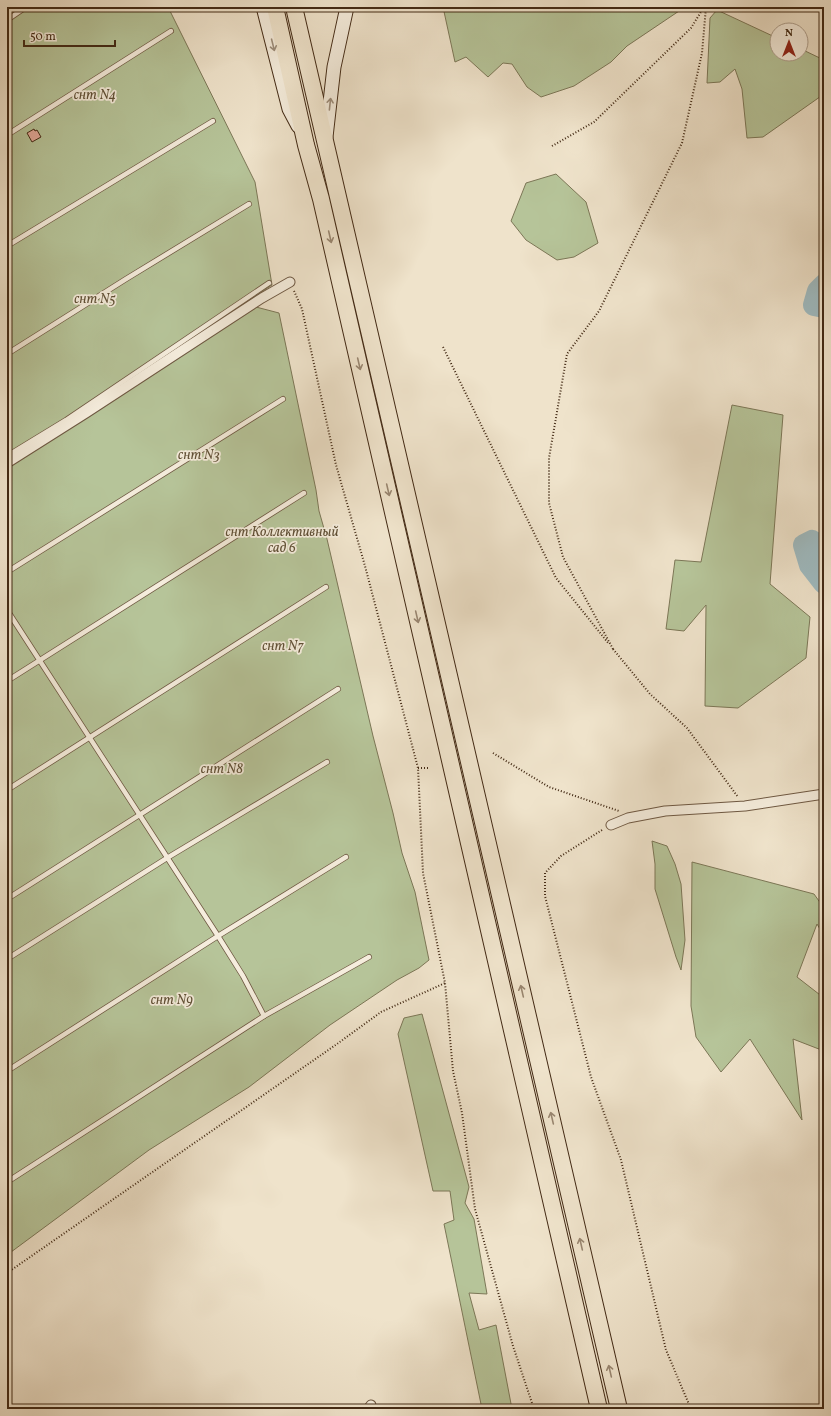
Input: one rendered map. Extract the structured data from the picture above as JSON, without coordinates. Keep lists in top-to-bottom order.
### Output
{
  "parks": [
    "снт N4",
    "снт N5",
    "снт N3",
    "снт Коллективный сад 6",
    "снт N7",
    "снт N8",
    "снт N9"
  ],
  "scale_bar": "50 m",
  "north": "top"
}
